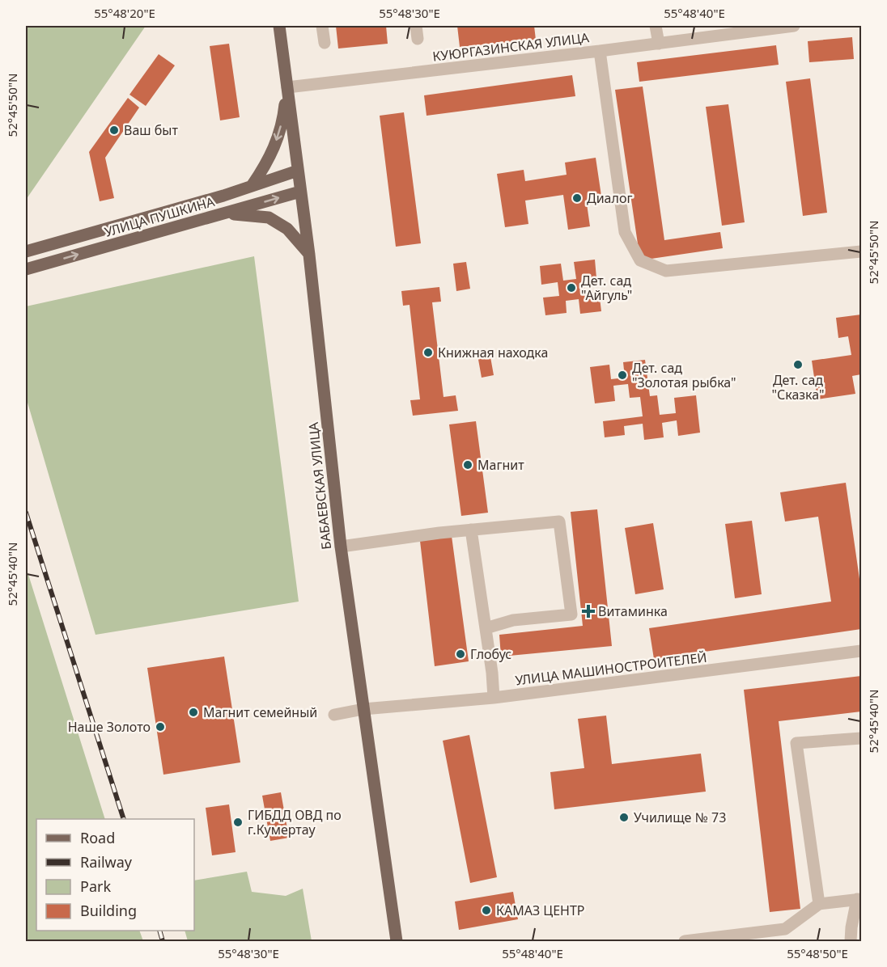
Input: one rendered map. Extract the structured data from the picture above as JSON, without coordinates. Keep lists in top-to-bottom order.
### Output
{
  "streets": {
    "main road": ["УЛИЦА ПУШКИНА", "БАБАЕВСКАЯ УЛИЦА"],
    "street": ["КУЮРГАЗИНСКАЯ УЛИЦА", "УЛИЦА МАШИНОСТРОИТЕЛЕЙ"]
  },
  "crossings": [
    ["КУЮРГАЗИНСКАЯ УЛИЦА", "БАБАЕВСКАЯ УЛИЦА"],
    ["УЛИЦА ПУШКИНА", "БАБАЕВСКАЯ УЛИЦА"],
    ["БАБАЕВСКАЯ УЛИЦА", "УЛИЦА МАШИНОСТРОИТЕЛЕЙ"]
  ],
  "places": {
    "other": [
      "Ваш быт",
      "Диалог",
      "Дет. сад \"Айгуль\"",
      "Книжная находка",
      "Дет. сад \"Сказка\"",
      "Дет. сад \"Золотая рыбка\"",
      "Магнит",
      "Глобус",
      "Магнит семейный",
      "Наше Золото",
      "Училище № 73",
      "ГИБДД ОВД по г.Кумертау",
      "КАМАЗ ЦЕНТР"
    ],
    "health": ["Витаминка"]
  },
  "legend": [
    "Road",
    "Railway",
    "Park",
    "Building"
  ],
  "coordinates": [
    "55°48'20\"E",
    "55°48'30\"E",
    "55°48'40\"E",
    "52°45'50\"N",
    "52°45'40\"N",
    "55°48'50\"E"
  ]
}
